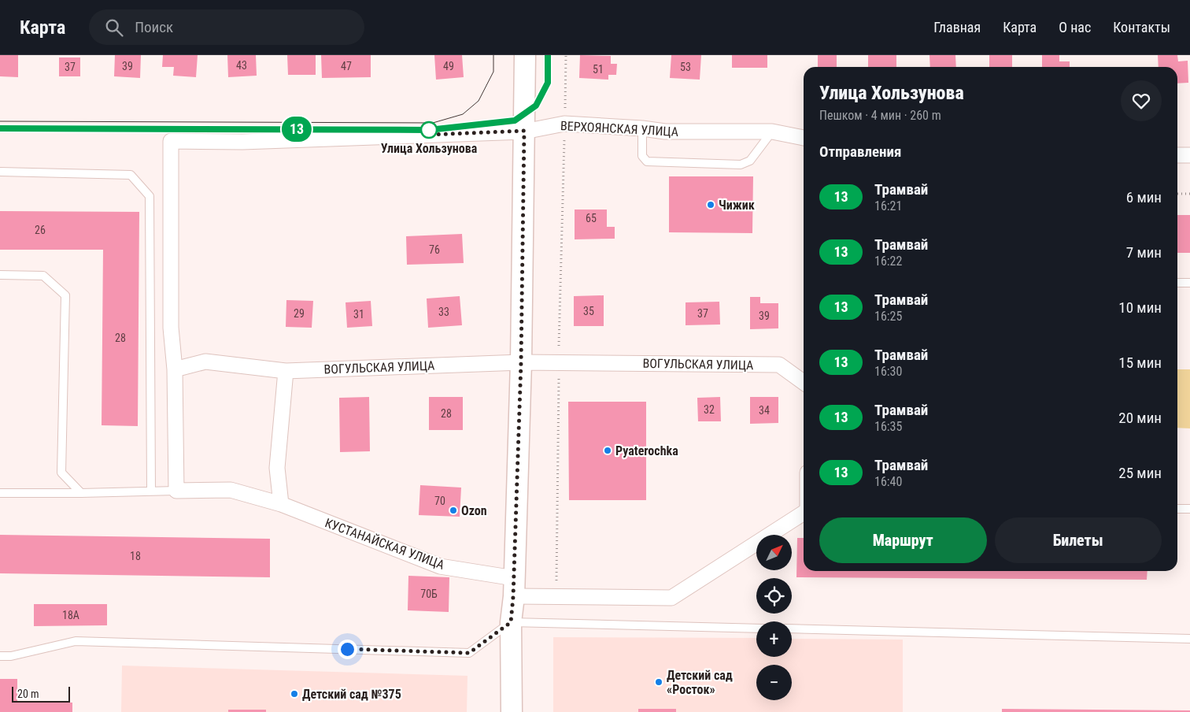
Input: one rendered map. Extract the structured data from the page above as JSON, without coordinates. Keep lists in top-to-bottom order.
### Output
{
  "streets": {
    "street": ["ВЕРХОЯНСКАЯ УЛИЦА", "ВОГУЛЬСКАЯ УЛИЦА", "КУСТАНАЙСКАЯ УЛИЦА"]
  },
  "crossings": [
    ["ВЕРХОЯНСКАЯ УЛИЦА", "ВОГУЛЬСКАЯ УЛИЦА"]
  ],
  "places": [
    "Улица Хользунова",
    "Чижик",
    "Pyaterochka",
    "Ozon",
    "Детский сад «Росток»",
    "Детский сад №375"
  ],
  "lines": ["tram line 13"],
  "house_numbers": [
    "43",
    "39",
    "47",
    "49",
    "37",
    "53",
    "51",
    "65",
    "26",
    "76",
    "35",
    "33",
    "29",
    "37",
    "31",
    "39",
    "28",
    "32",
    "34",
    "28",
    "70",
    "18",
    "70Б",
    "18А"
  ],
  "scale_bar": "20 m",
  "north": "top right",
  "page": {
    "header": "Карта",
    "search": "Поиск",
    "nav": [
      "Главная",
      "Карта",
      "О нас",
      "Контакты"
    ],
    "on_map": "13",
    "heading": [
      ["Улица Хользунова", "Пешком · 4 мин · 260 m"],
      "Отправления"
    ],
    "list": [
      {
        "mark": "13",
        "name": "Трамвай",
        "note": "16:21",
        "value": "6 мин"
      },
      {
        "mark": "13",
        "name": "Трамвай",
        "note": "16:22",
        "value": "7 мин"
      },
      {
        "mark": "13",
        "name": "Трамвай",
        "note": "16:25",
        "value": "10 мин"
      },
      {
        "mark": "13",
        "name": "Трамвай",
        "note": "16:30",
        "value": "15 мин"
      },
      {
        "mark": "13",
        "name": "Трамвай",
        "note": "16:35",
        "value": "20 мин"
      },
      {
        "mark": "13",
        "name": "Трамвай",
        "note": "16:40",
        "value": "25 мин"
      }
    ],
    "buttons": ["Маршрут", "Билеты"],
    "map_buttons": ["+", "−"],
    "scale": "20 m"
  }
}
